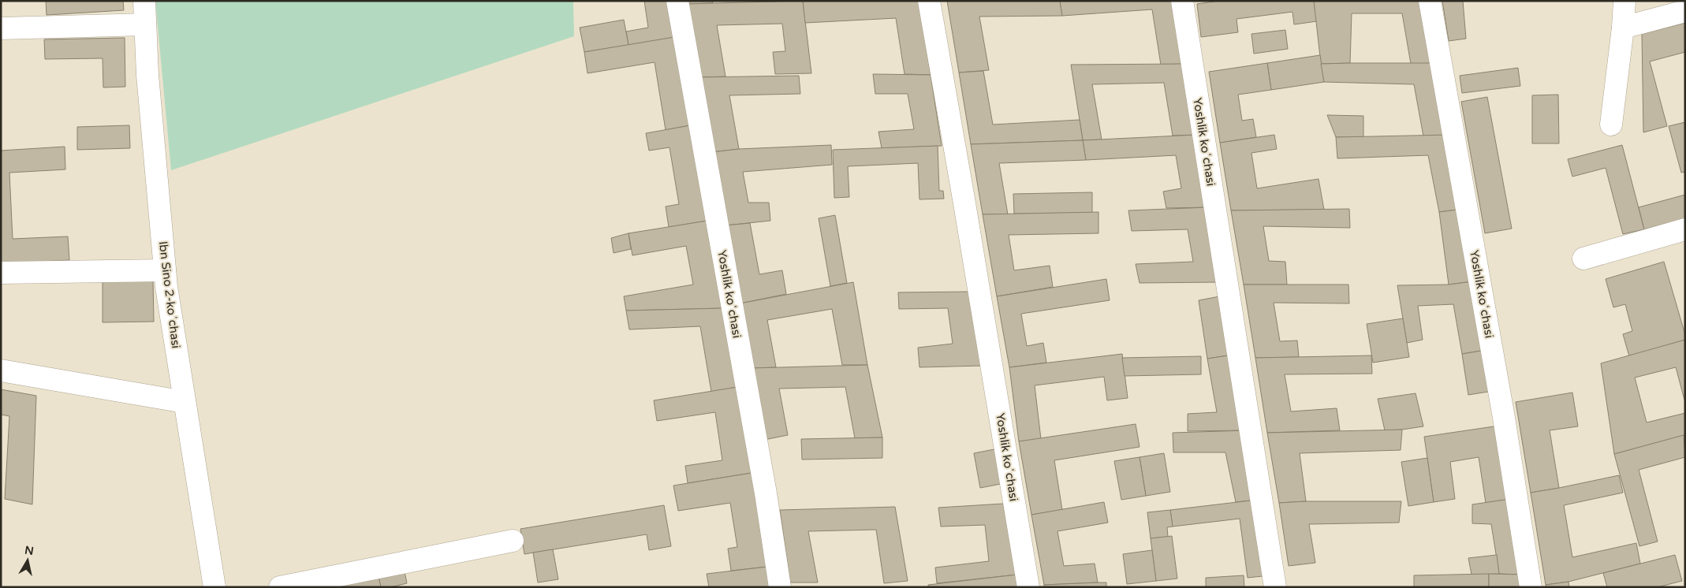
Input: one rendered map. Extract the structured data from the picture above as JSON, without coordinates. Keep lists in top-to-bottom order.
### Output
{
  "streets": {
    "street": ["Yoshlik koʻchasi", "Ibn Sino 2-koʼchasi"]
  },
  "north": "top"
}
